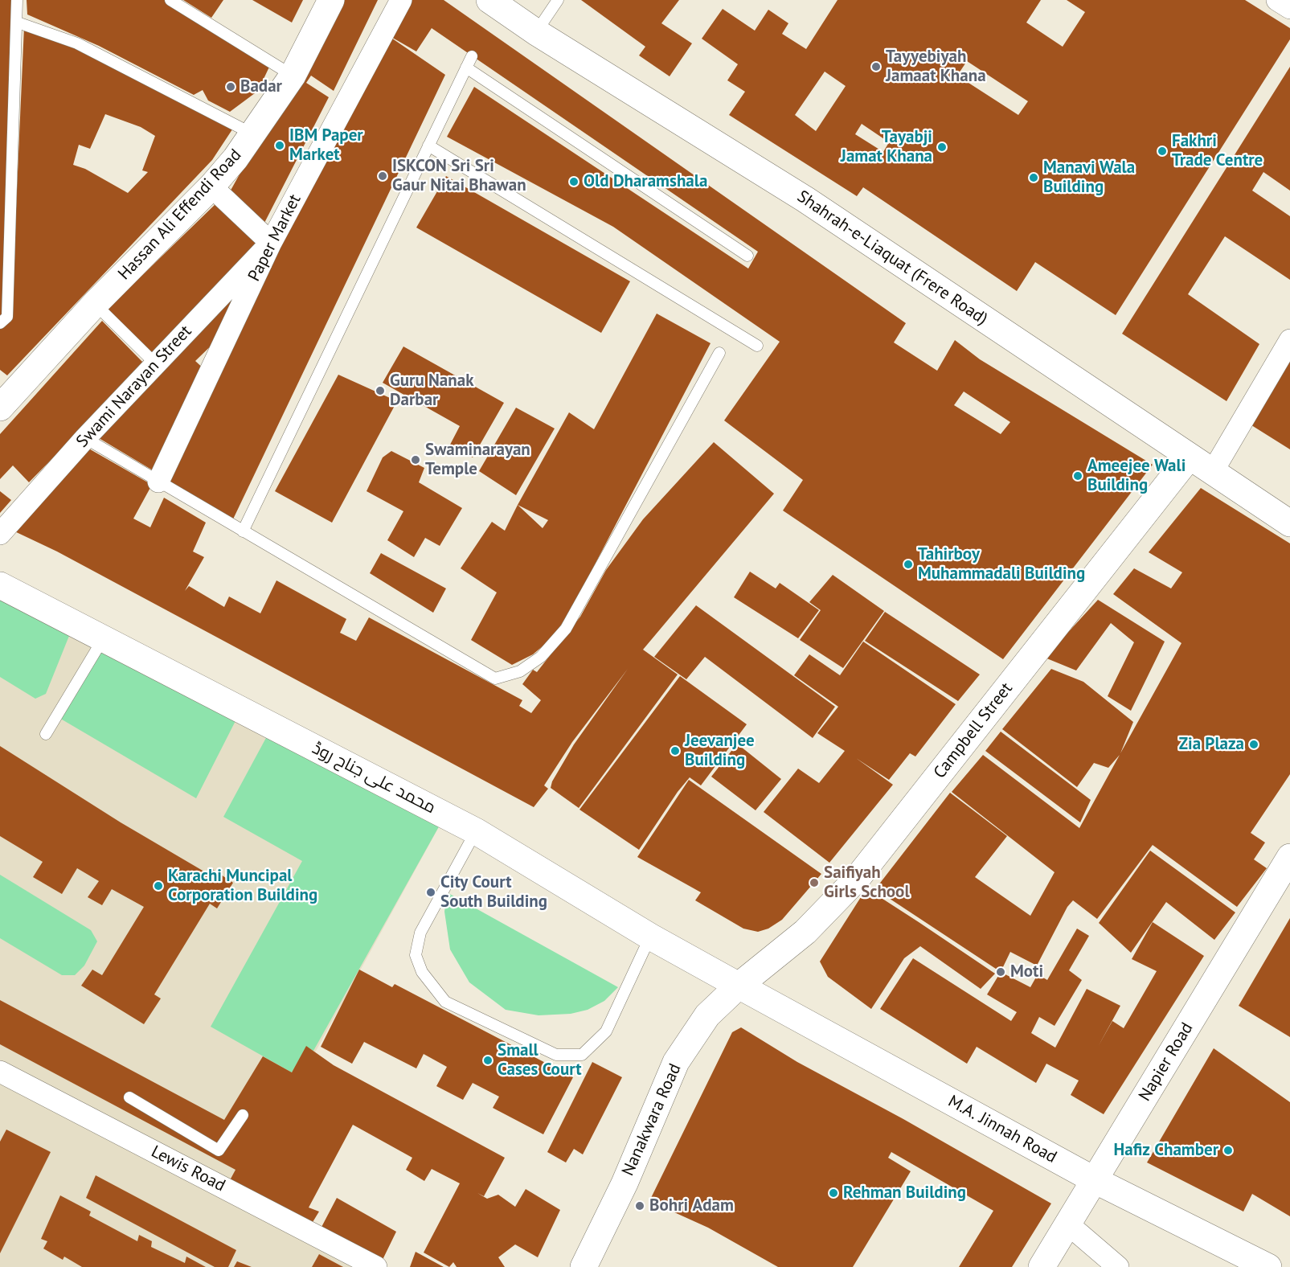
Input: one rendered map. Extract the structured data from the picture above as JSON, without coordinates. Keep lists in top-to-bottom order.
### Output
{
  "streets": {
    "main road": [
      "Hassan Ali Effendi Road",
      "Shahrah-e-Liaquat (Frere Road)",
      "Campbell Street",
      "محمد علی جناح روڈ",
      "Napier Road",
      "Nanakwara Road",
      "M.A. Jinnah Road"
    ],
    "street": ["Paper Market", "Swami Narayan Street", "Lewis Road"]
  },
  "crossings": [
    ["Paper Market", "Swami Narayan Street"],
    ["Shahrah-e-Liaquat (Frere Road)", "Campbell Street"],
    ["Campbell Street", "محمد علی جناح روڈ"],
    ["Campbell Street", "Nanakwara Road"],
    ["Campbell Street", "M.A. Jinnah Road"],
    ["محمد علی جناح روڈ", "Nanakwara Road"],
    ["محمد علی جناح روڈ", "M.A. Jinnah Road"],
    ["Napier Road", "M.A. Jinnah Road"],
    ["Nanakwara Road", "M.A. Jinnah Road"]
  ],
  "places": [
    "Tayyebiyah Jamaat Khana",
    "Badar",
    "IBM Paper Market",
    "Tayabji Jamat Khana",
    "Fakhri Trade Centre",
    "ISKCON Sri Sri Gaur Nitai Bhawan",
    "Manavi Wala Building",
    "Old Dharamshala",
    "Guru Nanak Darbar",
    "Swaminarayan Temple",
    "Ameejee Wali Building",
    "Tahirboy Muhammadali Building",
    "Zia Plaza",
    "Jeevanjee Building",
    "Saifiyah Girls School",
    "Karachi Muncipal Corporation Building",
    "City Court South Building",
    "Moti",
    "Small Cases Court",
    "Hafiz Chamber",
    "Rehman Building",
    "Bohri Adam"
  ]
}
